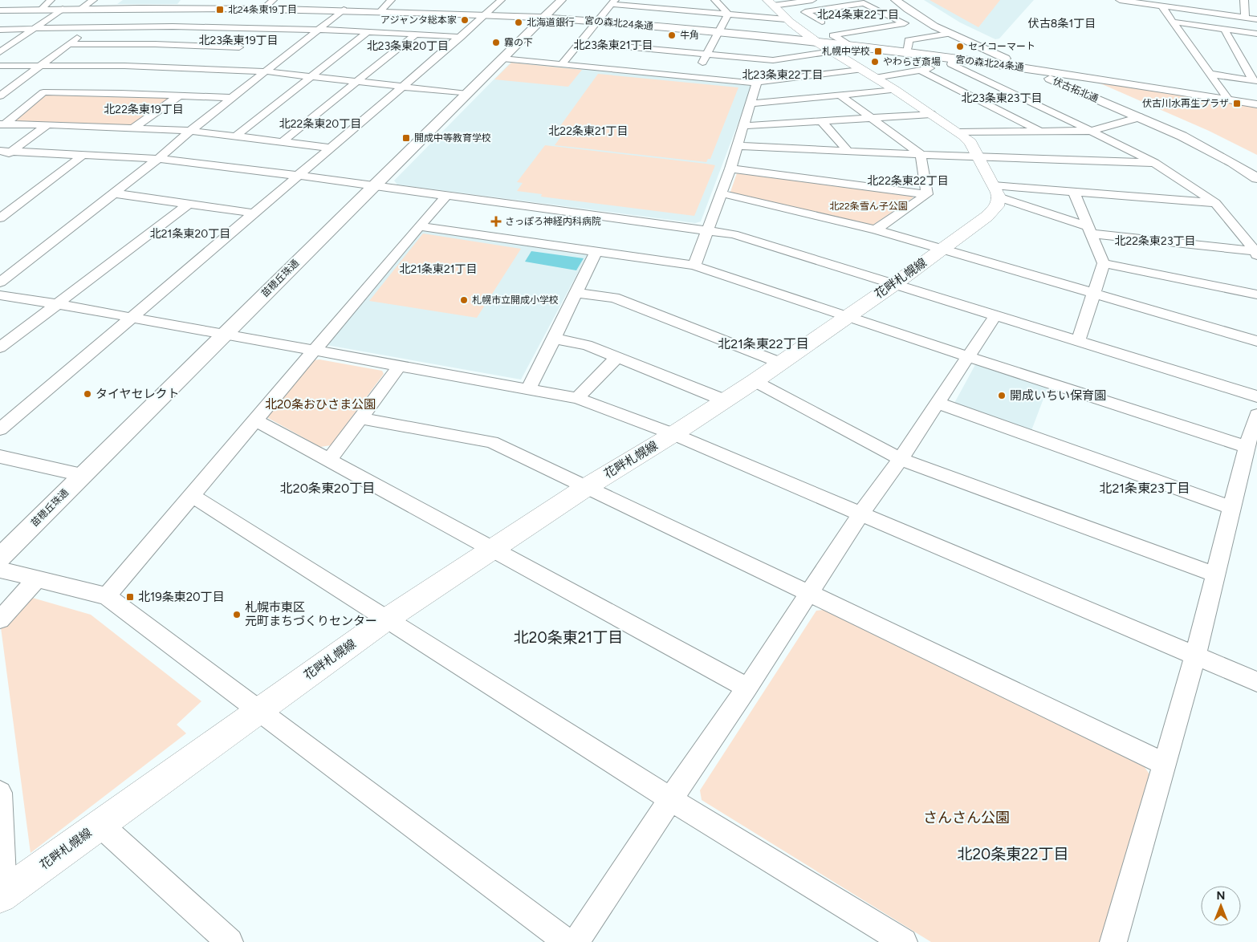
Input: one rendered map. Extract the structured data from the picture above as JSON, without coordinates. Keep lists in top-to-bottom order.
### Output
{
  "streets": {
    "main road": ["花畔札幌線"],
    "street": ["宮の森北24条通", "伏古拓北通", "苗穂丘珠通"]
  },
  "crossings": [
    ["宮の森北24条通", "伏古拓北通"],
    ["宮の森北24条通", "苗穂丘珠通"]
  ],
  "districts": [
    "北24条東22丁目",
    "伏古8条1丁目",
    "北23条東19丁目",
    "北23条東21丁目",
    "北23条東20丁目",
    "北23条東22丁目",
    "北23条東23丁目",
    "北22条東19丁目",
    "北22条東20丁目",
    "北22条東21丁目",
    "北22条東22丁目",
    "北21条東20丁目",
    "北22条東23丁目",
    "北21条東21丁目",
    "北21条東22丁目",
    "北20条東20丁目",
    "北21条東23丁目",
    "北20条東21丁目",
    "北20条東22丁目"
  ],
  "parks": ["北22条雪ん子公園", "北20条おひさま公園", "さんさん公園"],
  "places": {
    "transit": [
      "北24条東19丁目",
      "札幌中学校",
      "伏古川水再生プラザ",
      "開成中等教育学校",
      "北19条東20丁目"
    ],
    "other": [
      "アジャンタ総本家",
      "北海道銀行",
      "牛角",
      "霧の下",
      "セイコーマート",
      "やわらぎ斎場",
      "札幌市立開成小学校",
      "タイヤセレクト",
      "開成いちい保育園",
      "札幌市東区 元町まちづくりセンター"
    ],
    "health": ["さっぽろ神経内科病院"]
  },
  "north": "top"
}
